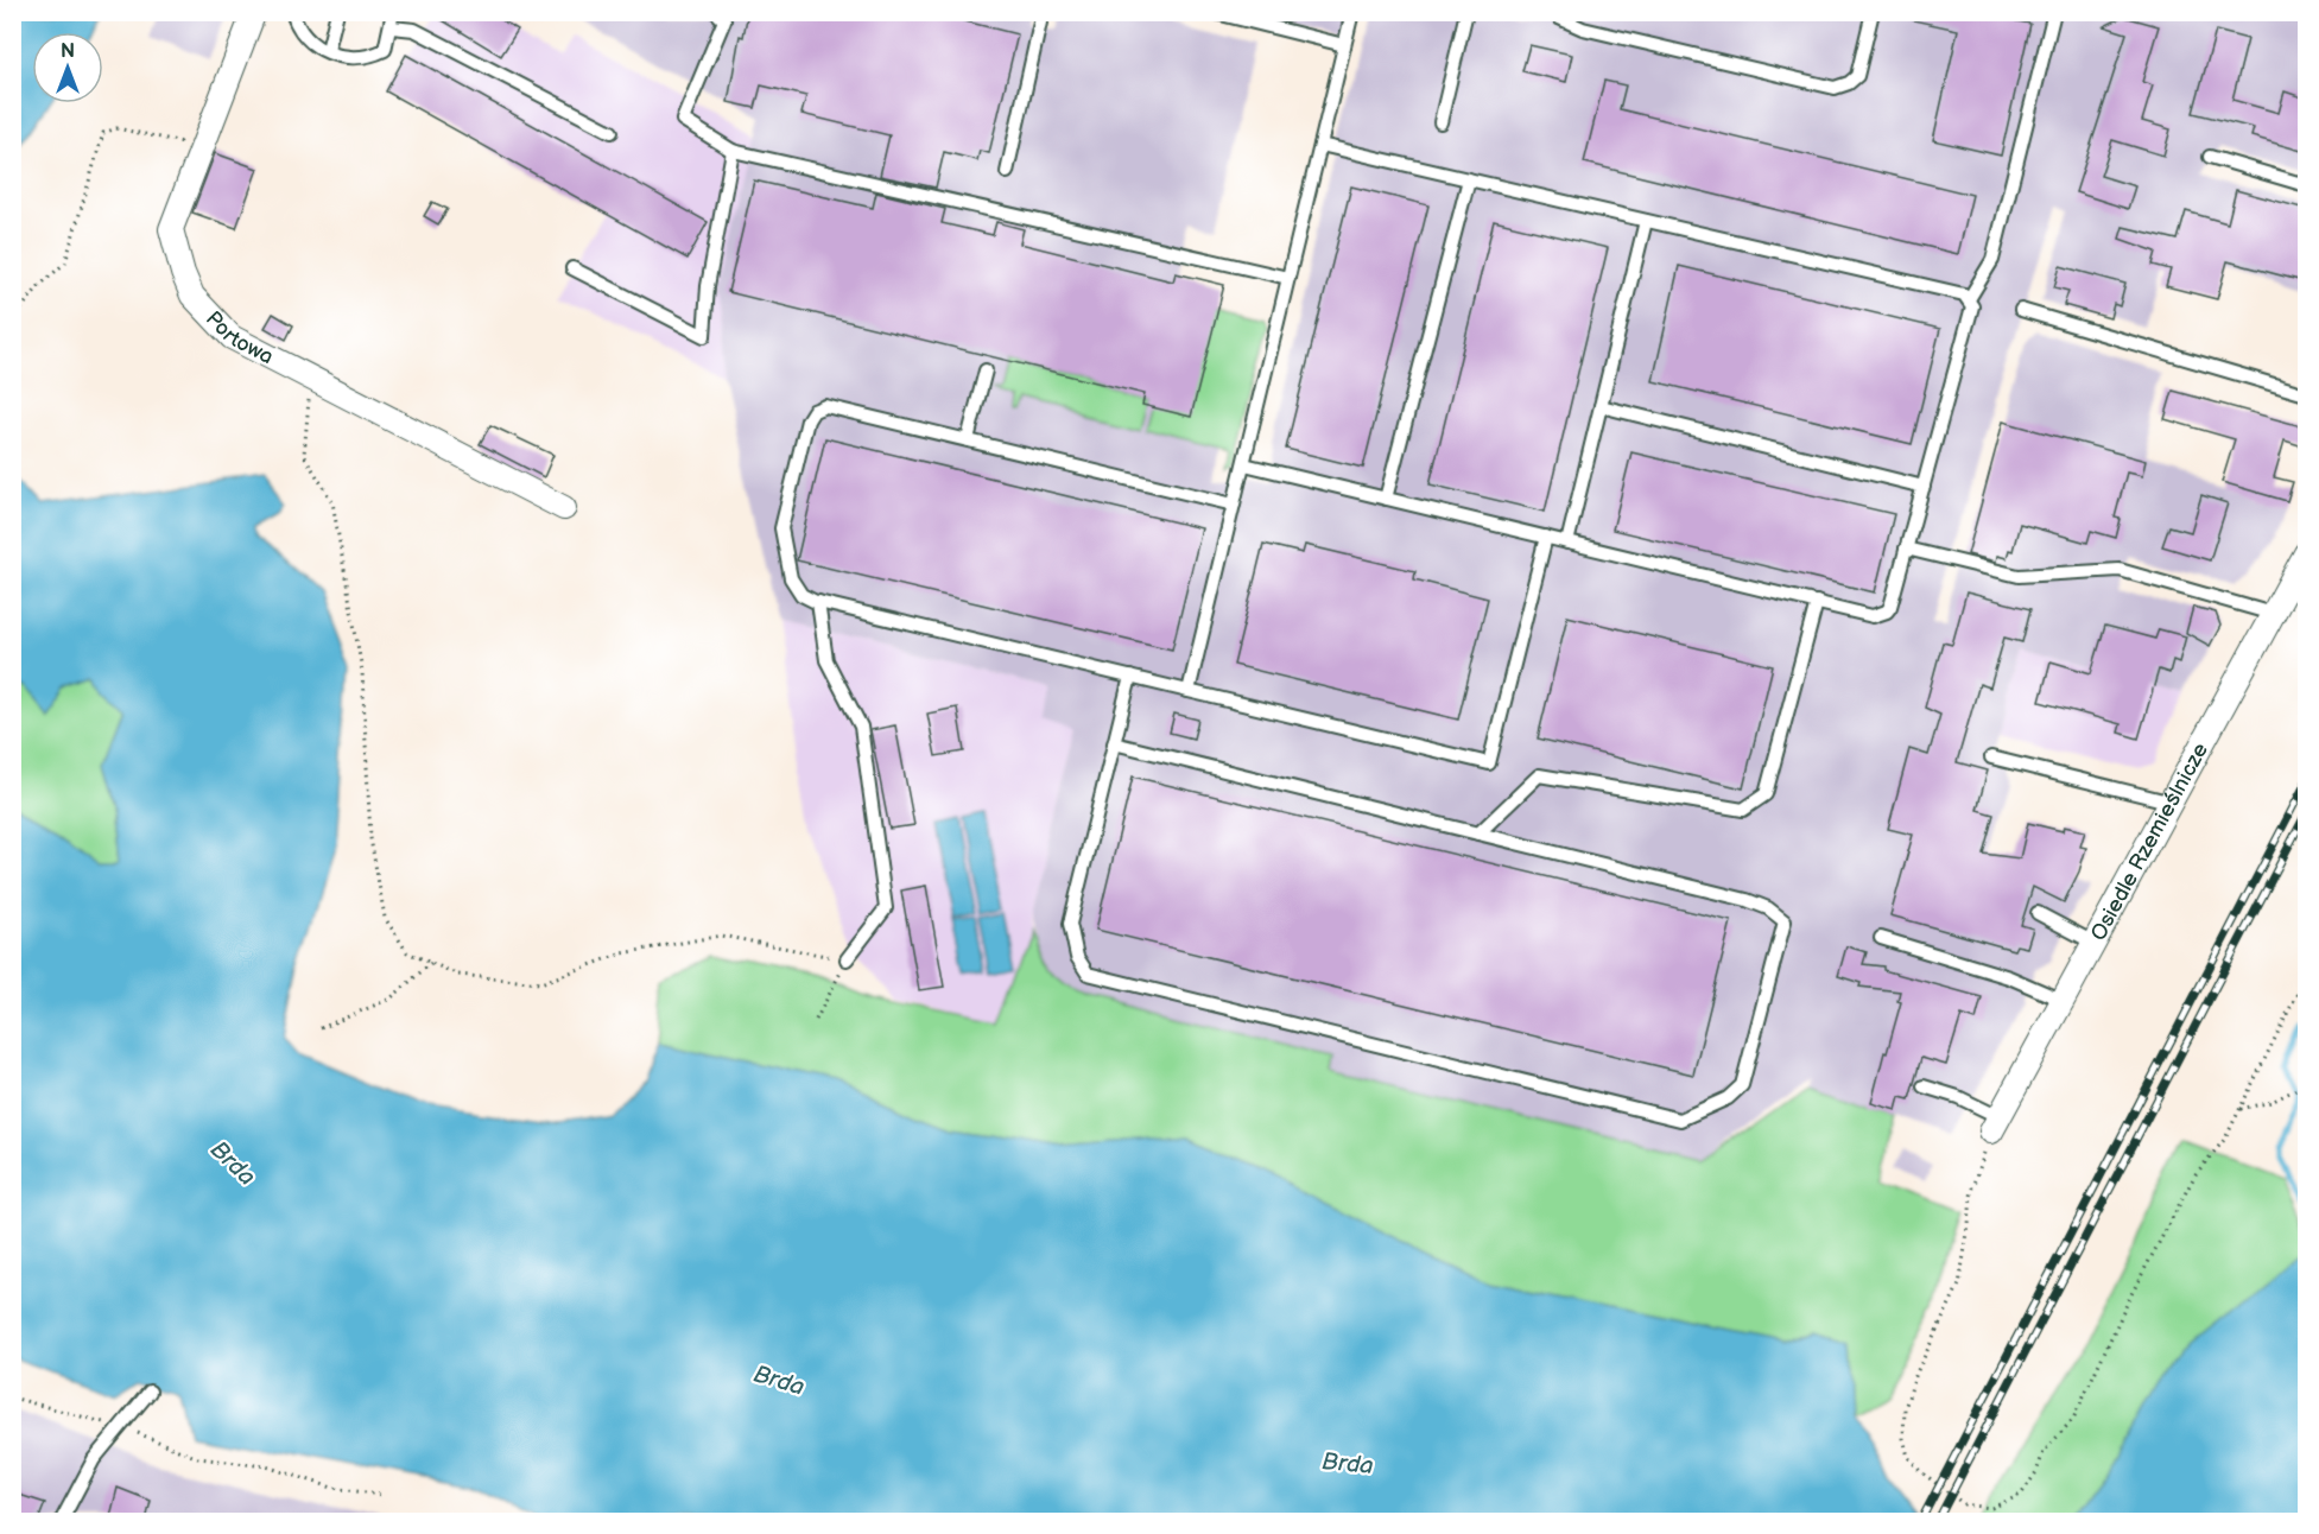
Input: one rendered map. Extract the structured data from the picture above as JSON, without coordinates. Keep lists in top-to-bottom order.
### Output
{
  "streets": {
    "street": ["Portowa", "Osiedle Rzemieślnicze"]
  },
  "water": ["Brda"],
  "north": "top"
}
